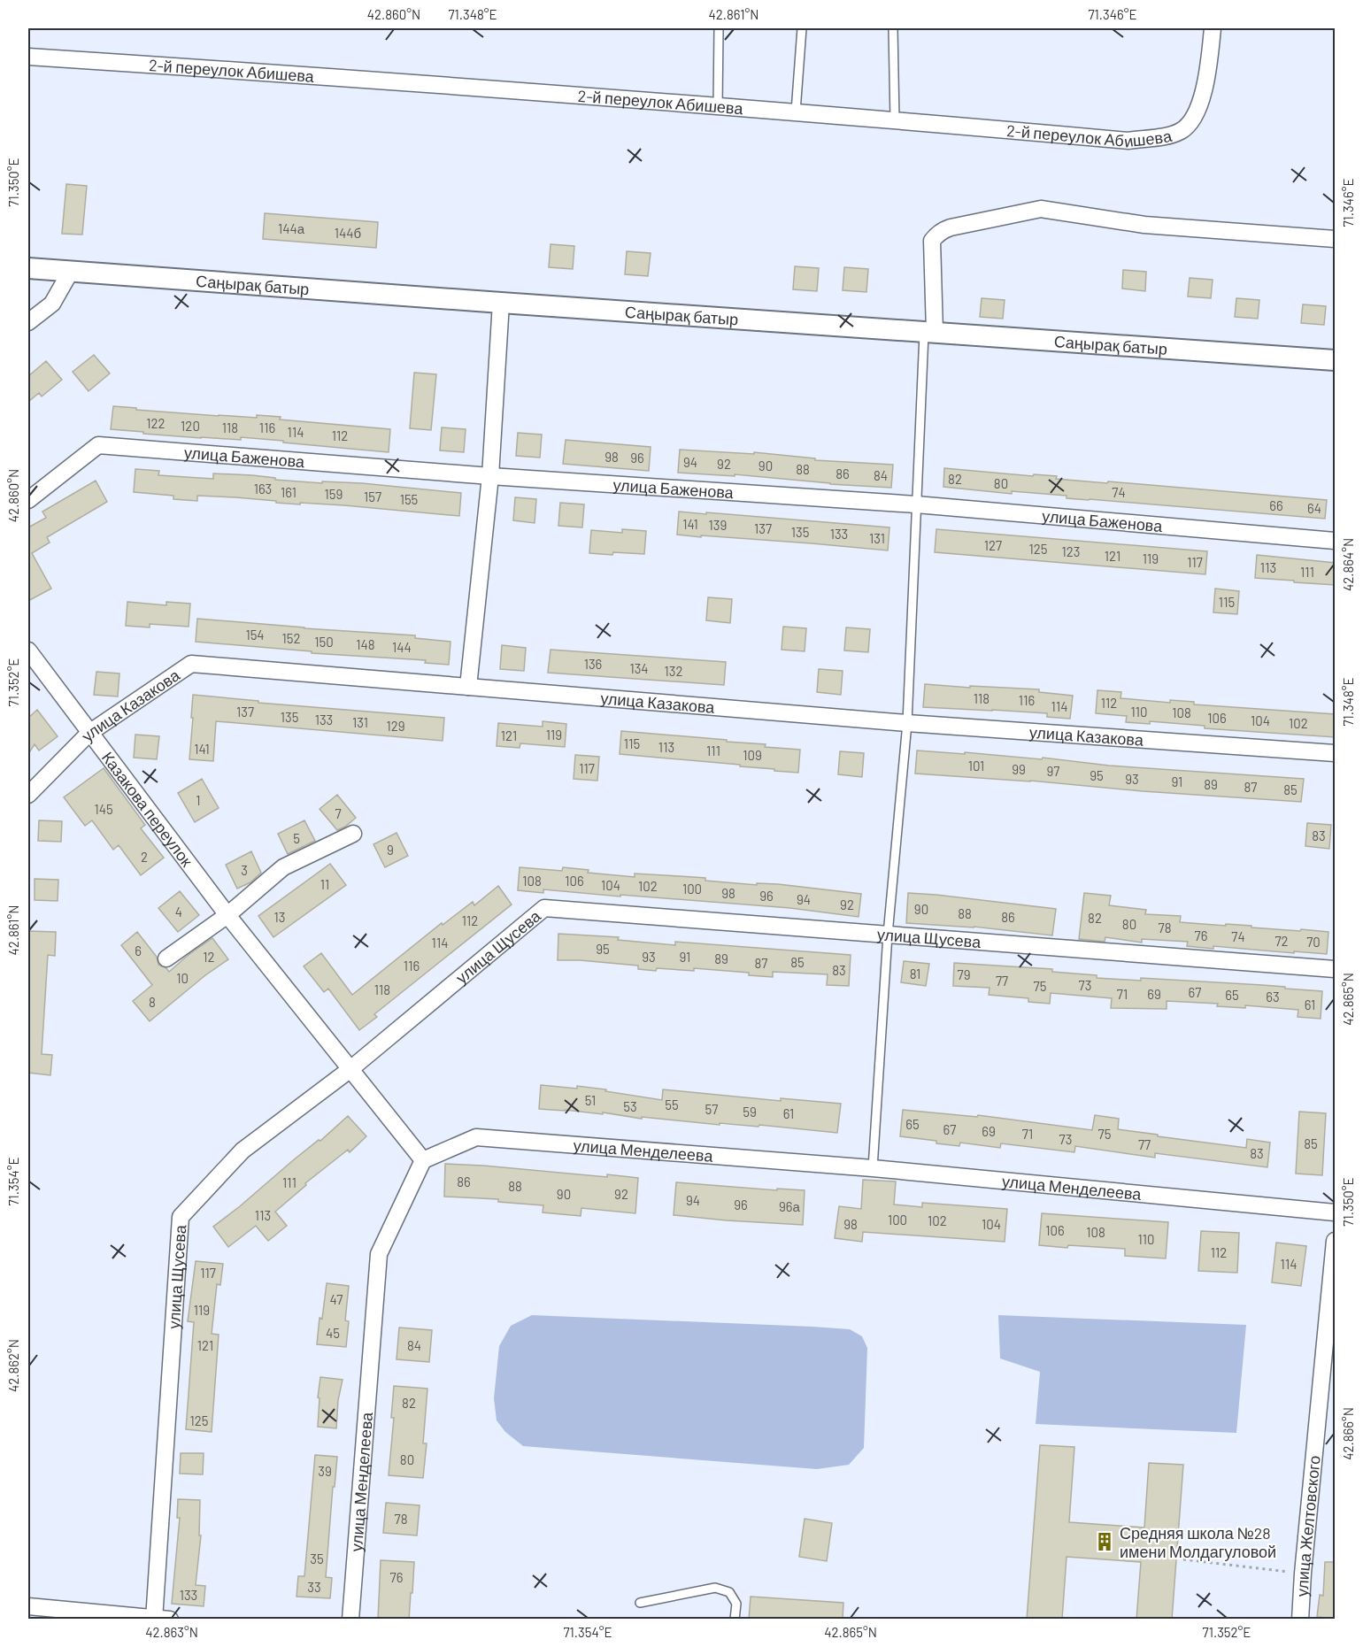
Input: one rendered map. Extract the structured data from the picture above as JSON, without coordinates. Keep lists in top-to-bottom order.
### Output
{
  "streets": {
    "street": [
      "2-й переулок Абишева",
      "Саңырақ батыр",
      "улица Баженова",
      "улица Казакова",
      "Казакова переулок",
      "улица Щусева",
      "улица Менделеева",
      "улица Желтовского"
    ]
  },
  "crossings": [
    ["улица Казакова", "Казакова переулок"],
    ["Казакова переулок", "улица Щусева"],
    ["Казакова переулок", "улица Менделеева"]
  ],
  "places": {
    "building": ["Средняя школа №28 имени Молдагуловой"]
  },
  "house_numbers": [
    "144а",
    "144б",
    "122",
    "120",
    "118",
    "116",
    "114",
    "112",
    "98",
    "96",
    "94",
    "92",
    "90",
    "88",
    "86",
    "84",
    "82",
    "80",
    "163",
    "161",
    "74",
    "159",
    "157",
    "155",
    "66",
    "64",
    "141",
    "139",
    "137",
    "135",
    "133",
    "131",
    "127",
    "125",
    "123",
    "121",
    "119",
    "117",
    "113",
    "111",
    "115",
    "154",
    "152",
    "150",
    "148",
    "144",
    "136",
    "134",
    "132",
    "118",
    "116",
    "112",
    "114",
    "137",
    "110",
    "108",
    "135",
    "106",
    "133",
    "104",
    "131",
    "102",
    "129",
    "119",
    "121",
    "115",
    "113",
    "141",
    "111",
    "109",
    "101",
    "117",
    "99",
    "97",
    "95",
    "93",
    "91",
    "89",
    "87",
    "85",
    "1",
    "145",
    "7",
    "83",
    "5",
    "9",
    "2",
    "3",
    "108",
    "106",
    "11",
    "104",
    "102",
    "100",
    "98",
    "96",
    "94",
    "92",
    "90",
    "4",
    "88",
    "13",
    "86",
    "82",
    "112",
    "80",
    "78",
    "76",
    "74",
    "72",
    "70",
    "114",
    "95",
    "6",
    "12",
    "93",
    "91",
    "89",
    "85",
    "87",
    "116",
    "83",
    "81",
    "79",
    "10",
    "77",
    "73",
    "75",
    "118",
    "67",
    "71",
    "69",
    "65",
    "63",
    "8",
    "61",
    "51",
    "55",
    "53",
    "57",
    "59",
    "61",
    "65",
    "67",
    "69",
    "71",
    "75",
    "73",
    "85",
    "77",
    "83",
    "86",
    "111",
    "88",
    "90",
    "92",
    "94",
    "96",
    "96а",
    "113",
    "100",
    "102",
    "98",
    "104",
    "106",
    "108",
    "110",
    "112",
    "114",
    "117",
    "47",
    "119",
    "45",
    "121",
    "84",
    "82",
    "125",
    "80",
    "39",
    "78",
    "35",
    "76",
    "33",
    "133"
  ],
  "coordinates": [
    "42.860°N",
    "71.348°E",
    "42.861°N",
    "71.346°E",
    "71.350°E",
    "42.864°N",
    "71.352°E",
    "42.865°N",
    "71.354°E",
    "42.862°N",
    "42.866°N",
    "42.863°N"
  ]
}
